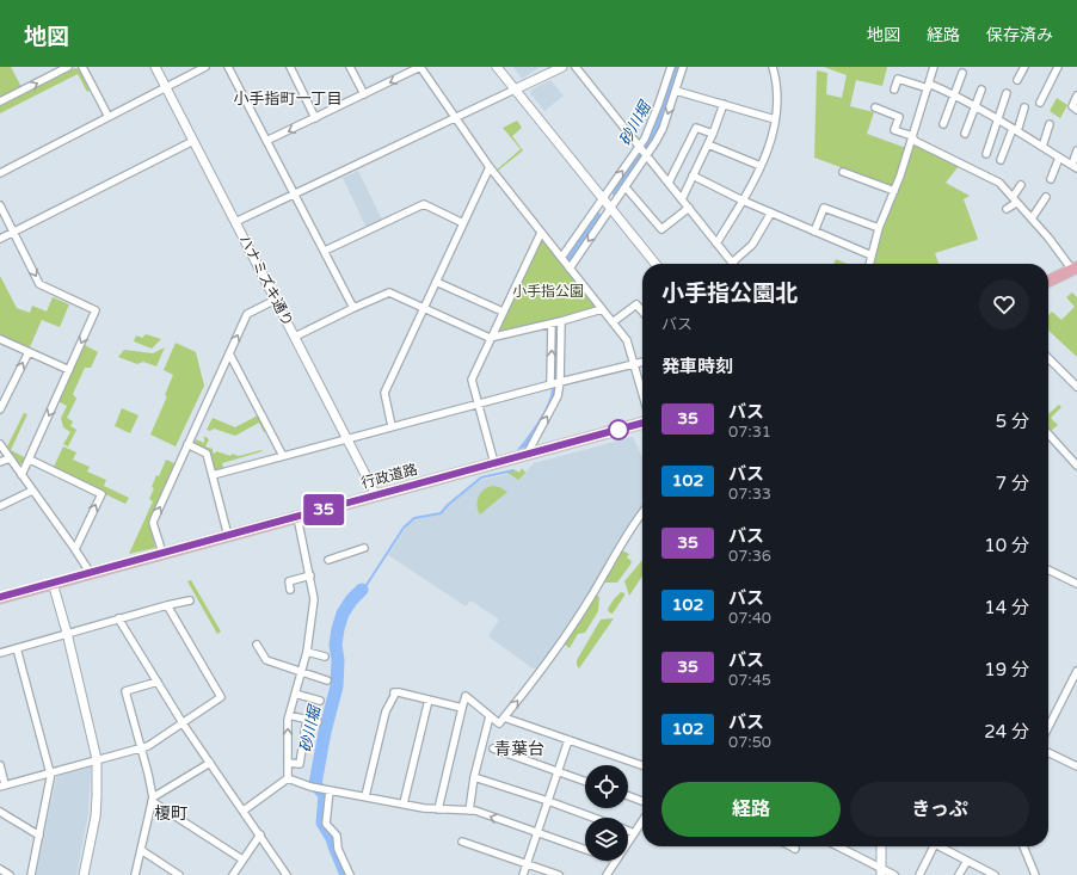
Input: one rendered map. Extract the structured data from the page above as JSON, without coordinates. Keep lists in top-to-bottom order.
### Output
{
  "streets": {
    "highway": ["行政道路"],
    "street": ["ハナミズキ通り"]
  },
  "crossings": [
    ["ハナミズキ通り", "行政道路"]
  ],
  "districts": ["小手指町一丁目", "青葉台", "榎町"],
  "water": ["砂川堀"],
  "parks": ["小手指公園"],
  "lines": ["bus line 35"],
  "page": {
    "header": "地図",
    "nav": ["地図", "経路", "保存済み"],
    "on_map": "35",
    "heading": [
      ["小手指公園北", "バス"],
      "発車時刻"
    ],
    "list": [
      {
        "mark": "35",
        "name": "バス",
        "note": "07:31",
        "value": "5 分"
      },
      {
        "mark": "102",
        "name": "バス",
        "note": "07:33",
        "value": "7 分"
      },
      {
        "mark": "35",
        "name": "バス",
        "note": "07:36",
        "value": "10 分"
      },
      {
        "mark": "102",
        "name": "バス",
        "note": "07:40",
        "value": "14 分"
      },
      {
        "mark": "35",
        "name": "バス",
        "note": "07:45",
        "value": "19 分"
      },
      {
        "mark": "102",
        "name": "バス",
        "note": "07:50",
        "value": "24 分"
      }
    ],
    "buttons": ["経路", "きっぷ"]
  }
}
